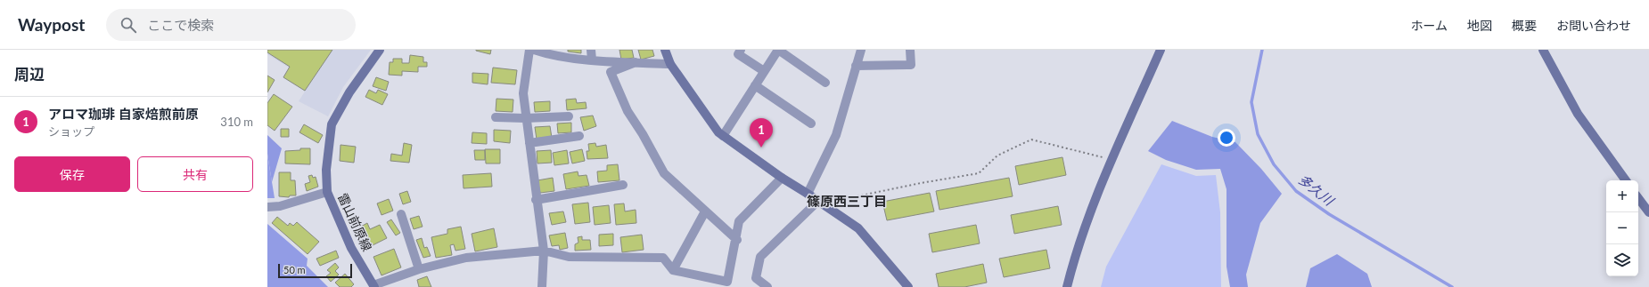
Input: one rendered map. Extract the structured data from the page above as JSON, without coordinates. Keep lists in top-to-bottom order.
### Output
{
  "streets": {
    "street": ["雷山前原線"]
  },
  "districts": ["篠原西三丁目"],
  "water": ["多久川"],
  "scale_bar": "50 m",
  "page": {
    "header": "Waypost",
    "search": "ここで検索",
    "nav": [
      "ホーム",
      "地図",
      "概要",
      "お問い合わせ"
    ],
    "heading": "周辺",
    "list": [
      {
        "mark": "1",
        "name": "アロマ珈琲 自家焙煎前原",
        "note": "ショップ",
        "value": "310 m"
      }
    ],
    "pins": "1",
    "buttons": ["保存", "共有"],
    "map_buttons": ["+", "−"],
    "scale": "50 m"
  }
}
